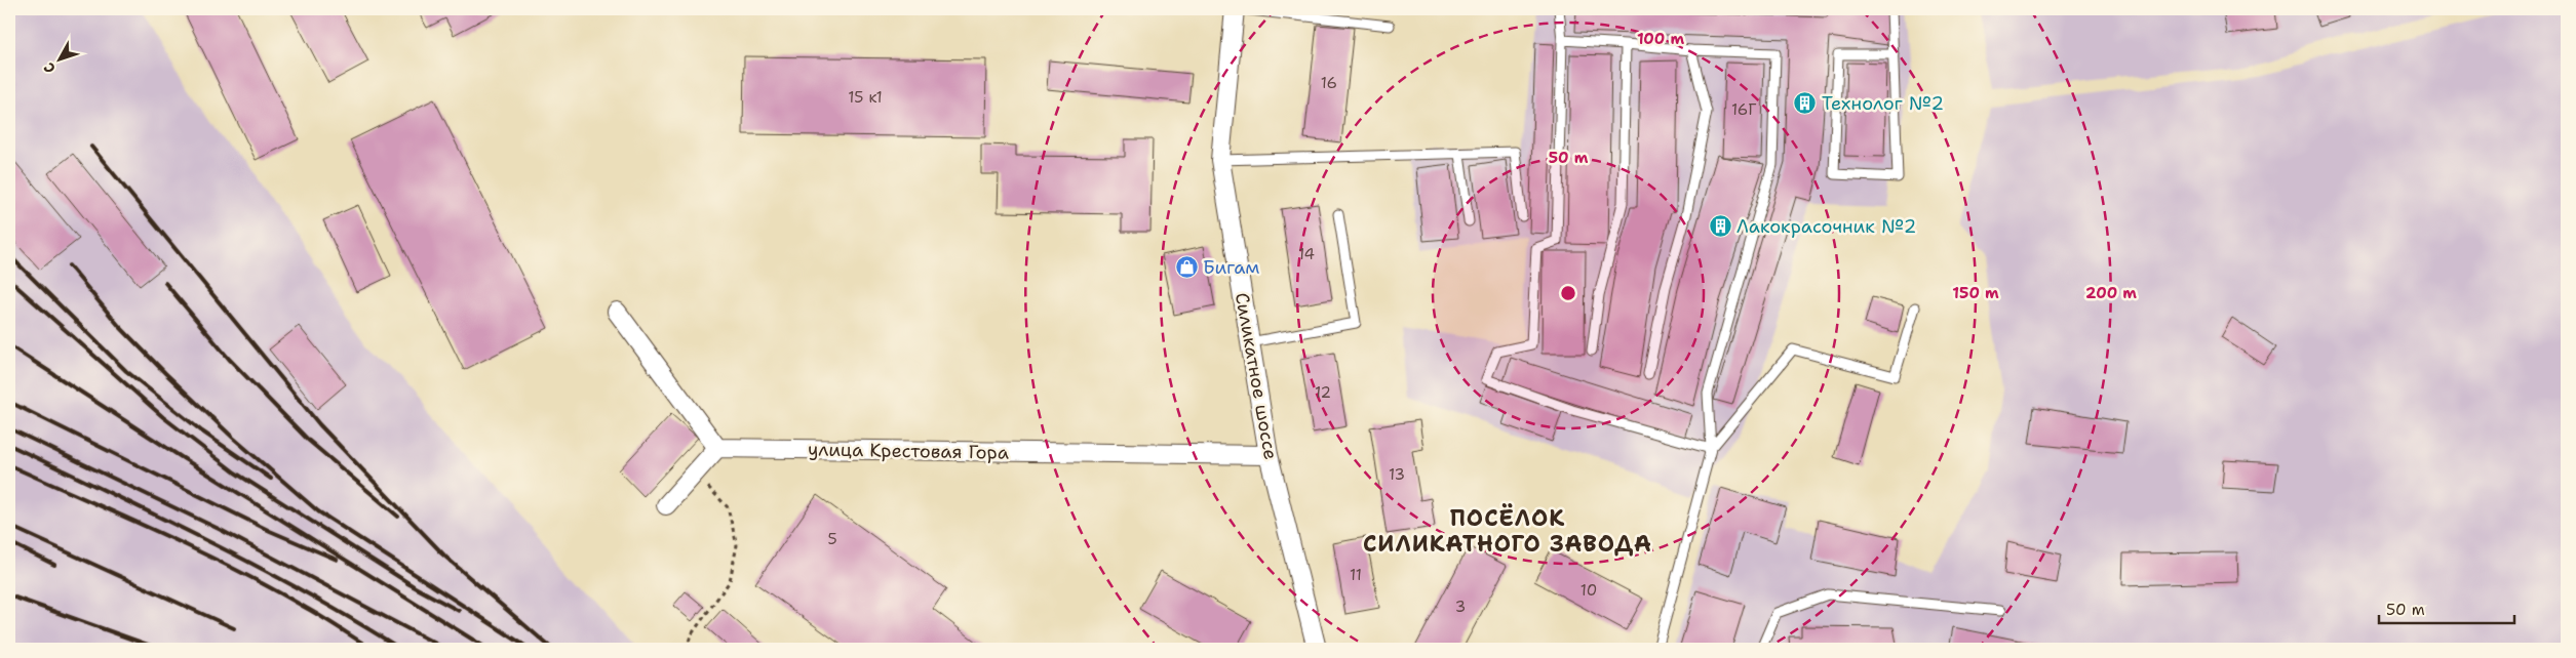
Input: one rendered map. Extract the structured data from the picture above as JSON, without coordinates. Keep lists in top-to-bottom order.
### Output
{
  "streets": {
    "street": ["Силикатное шоссе", "улица Крестовая Гора"]
  },
  "crossings": [
    ["Силикатное шоссе", "улица Крестовая Гора"]
  ],
  "districts": ["ПОСЁЛОК СИЛИКАТНОГО ЗАВОДА"],
  "places": {
    "building": ["Технолог №2", "Лакокрасочник №2"],
    "shop": ["Бигам"]
  },
  "house_numbers": [
    "16",
    "15 к1",
    "16Г",
    "14",
    "12",
    "13",
    "5",
    "11",
    "10",
    "3"
  ],
  "scale_bar": "50 m",
  "north": "bottom left",
  "rings": [
    "100 m",
    "50 m",
    "150 m",
    "200 m"
  ]
}
